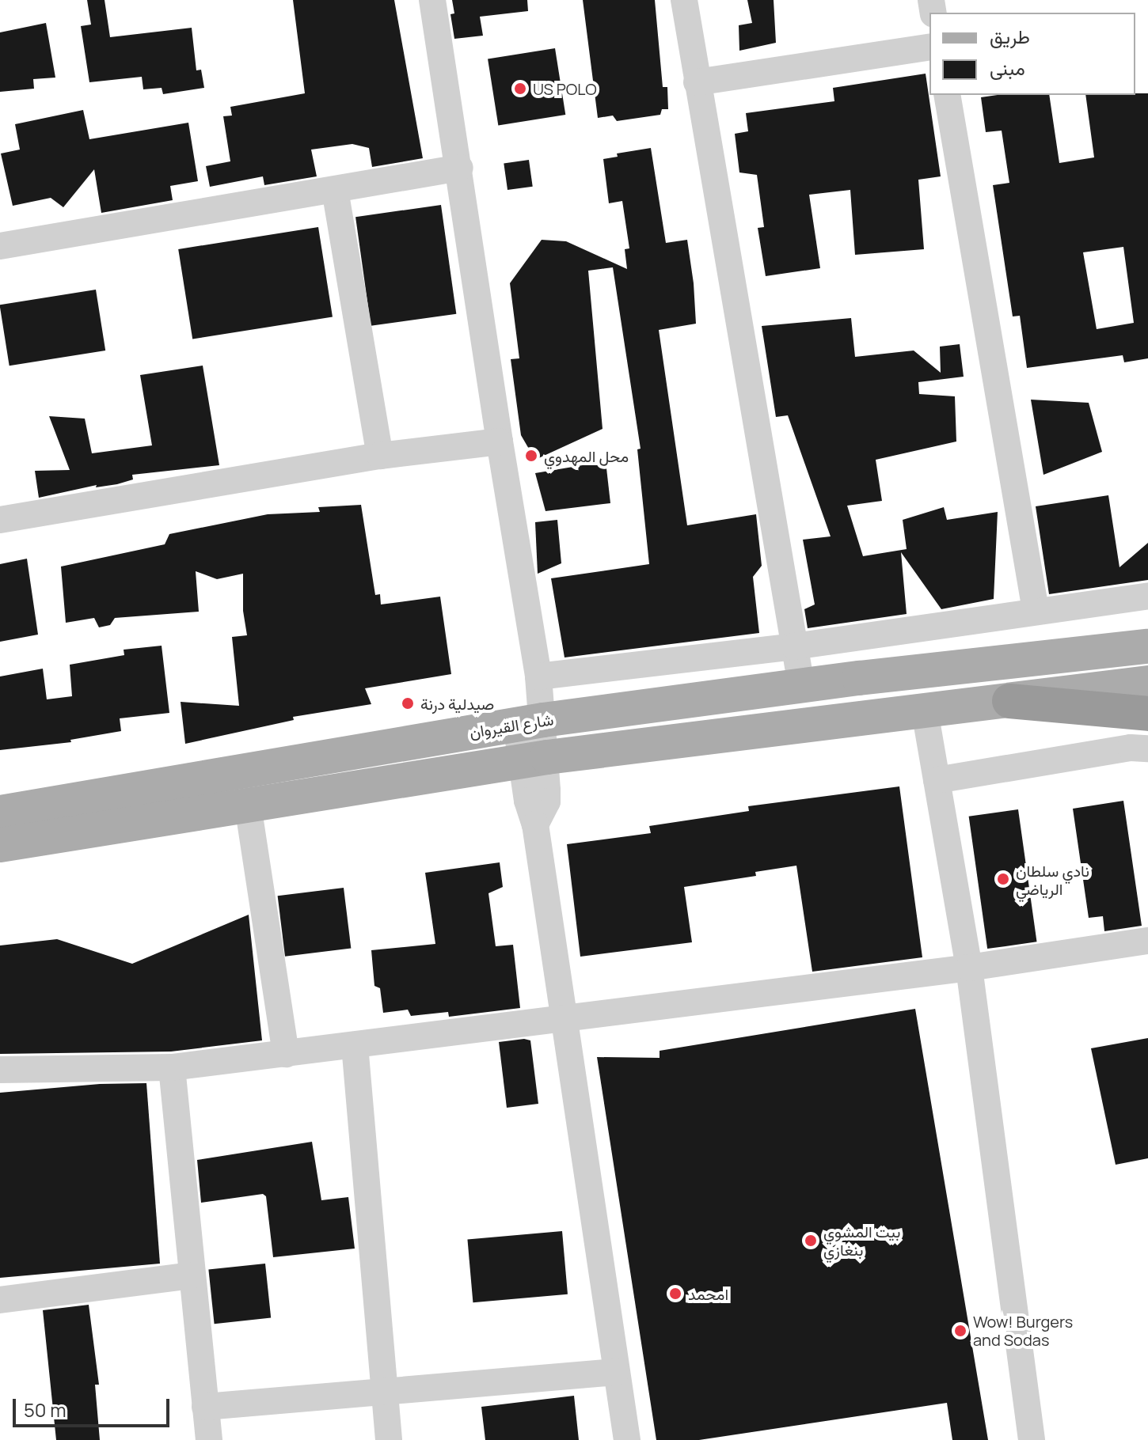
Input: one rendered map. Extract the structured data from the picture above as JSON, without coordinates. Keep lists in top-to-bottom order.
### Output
{
  "streets": {
    "main road": ["شارع القيروان"]
  },
  "places": [
    "US POLO",
    "محل المهدوي",
    "صيدلية درنة",
    "نادي سلطان الرياضي",
    "بيت المشوي بنغازي",
    "امحمد",
    "Wow! Burgers and Sodas"
  ],
  "legend": ["طريق", "مبنى"],
  "scale_bar": "50 m"
}
